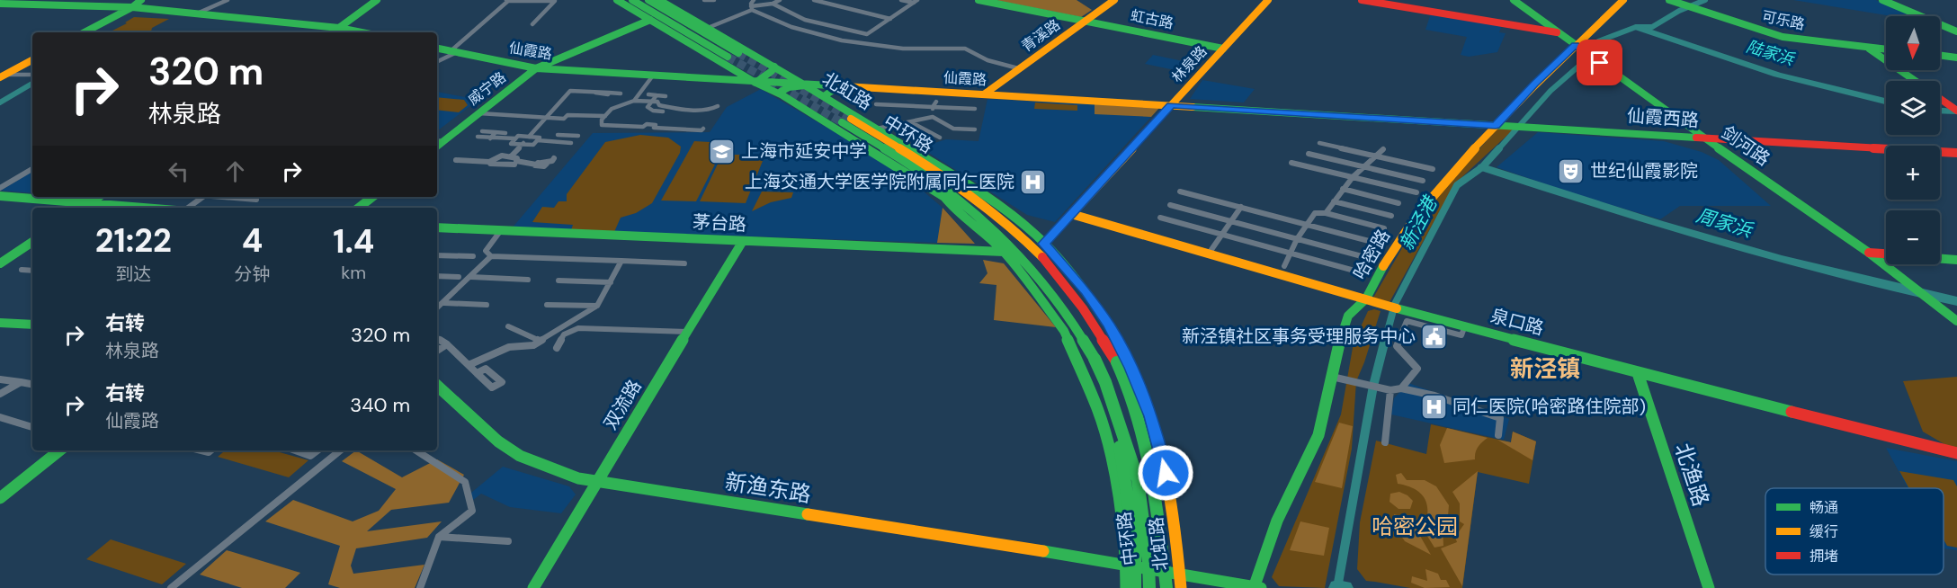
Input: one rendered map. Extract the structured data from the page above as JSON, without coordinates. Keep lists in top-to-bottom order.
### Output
{
  "streets": {
    "main road": [
      "虹古路",
      "可乐路",
      "青溪路",
      "仙霞路",
      "林泉路",
      "威宁路",
      "北虹路",
      "仙霞西路",
      "中环路",
      "剑河路",
      "茅台路",
      "哈密路",
      "泉口路",
      "双流路",
      "北渔路",
      "新渔东路"
    ]
  },
  "crossings": [
    ["虹古路", "青溪路"],
    ["虹古路", "林泉路"],
    ["青溪路", "仙霞路"],
    ["仙霞路", "林泉路"],
    ["仙霞路", "威宁路"],
    ["仙霞路", "北虹路"],
    ["仙霞路", "仙霞西路"],
    ["仙霞路", "哈密路"],
    ["林泉路", "北虹路"],
    ["林泉路", "泉口路"],
    ["威宁路", "北虹路"],
    ["北虹路", "茅台路"],
    ["北虹路", "新渔东路"],
    ["仙霞西路", "剑河路"],
    ["仙霞西路", "哈密路"],
    ["剑河路", "哈密路"],
    ["茅台路", "双流路"],
    ["哈密路", "泉口路"],
    ["哈密路", "新渔东路"],
    ["泉口路", "北渔路"],
    ["双流路", "新渔东路"]
  ],
  "districts": ["新泾镇"],
  "water": ["陆家浜", "周家浜", "新泾港"],
  "parks": ["哈密公园"],
  "places": {
    "school or university": ["上海市延安中学"],
    "theatre": ["世纪仙霞影院"],
    "hospital": ["上海交通大学医学院附属同仁医院", "同仁医院(哈密路住院部)"],
    "public building": ["新泾镇社区事务受理服务中心"]
  },
  "legend": ["畅通", "缓行", "拥堵"],
  "north": "bottom",
  "page": {
    "map_buttons": ["+", "−"],
    "turn": ["320 m", "林泉路"],
    "eta": [
      "21:22",
      "到达",
      "4",
      "分钟",
      "1.4",
      "km"
    ],
    "list": [
      {
        "name": "右转",
        "note": "林泉路",
        "value": "320 m"
      },
      {
        "name": "右转",
        "note": "仙霞路",
        "value": "340 m"
      }
    ]
  }
}
